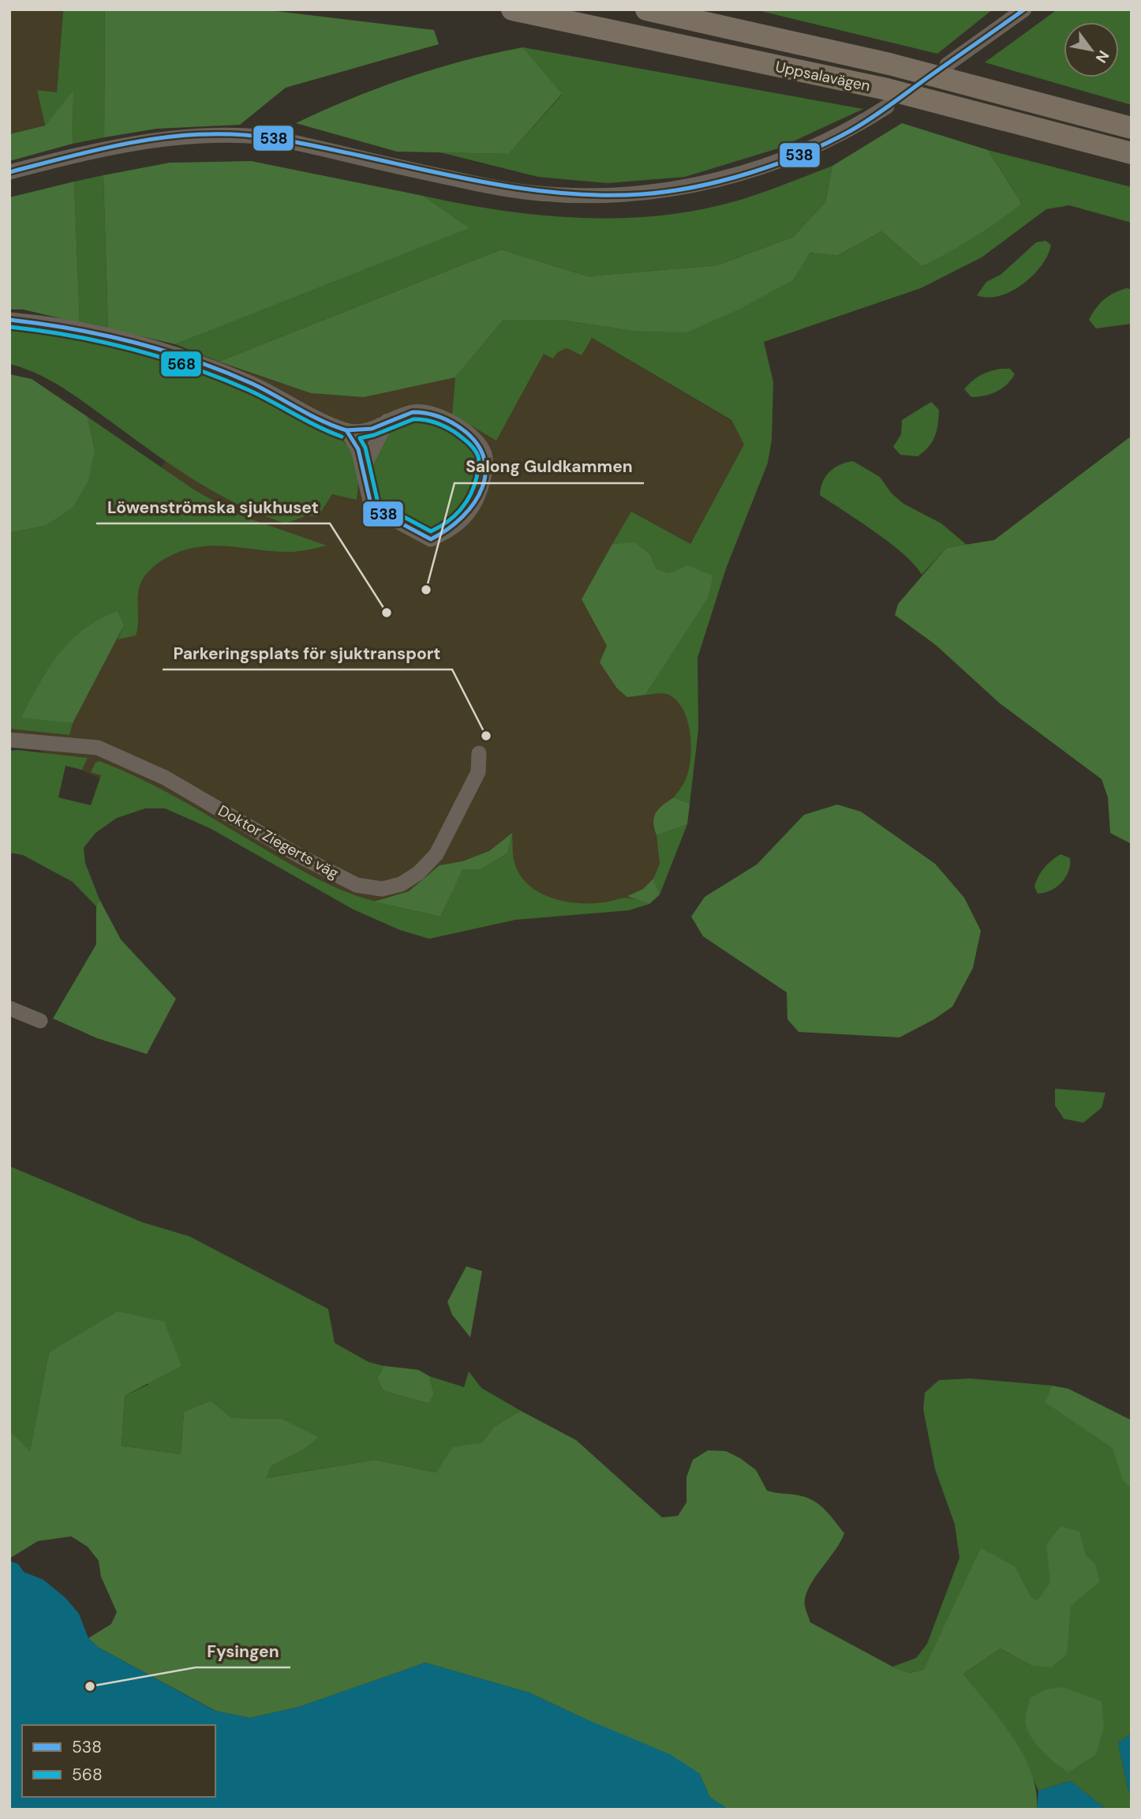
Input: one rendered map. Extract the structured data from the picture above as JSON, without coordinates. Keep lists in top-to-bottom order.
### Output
{
  "streets": {
    "highway": ["Uppsalavägen"],
    "street": ["Doktor Ziegerts väg"]
  },
  "places": [
    "Salong Guldkammen",
    "Löwenströmska sjukhuset",
    "Parkeringsplats för sjuktransport",
    "Fysingen"
  ],
  "lines": ["transit line 538", "transit line 568"],
  "legend": ["538", "568"],
  "north": "bottom right"
}
